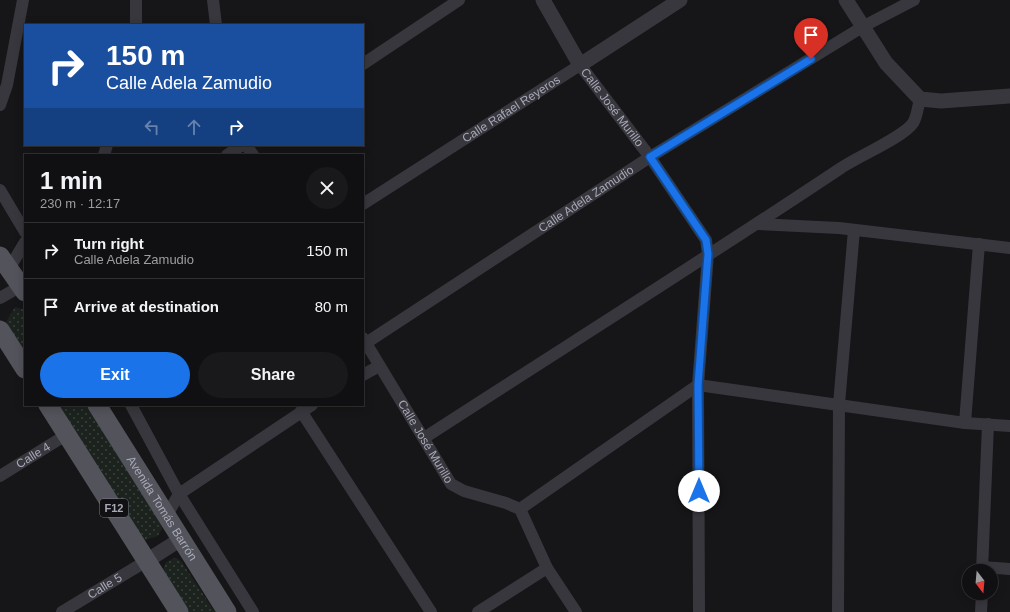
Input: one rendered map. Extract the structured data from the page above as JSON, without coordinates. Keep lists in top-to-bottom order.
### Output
{
  "streets": {
    "main road": ["F12", "Avenida Tomás Barrón"],
    "street": [
      "Calle José Murillo",
      "Calle Rafael Reyeros",
      "Calle Adela Zamudio",
      "Calle 4",
      "Calle 5"
    ]
  },
  "crossings": [
    ["Calle José Murillo", "Calle Rafael Reyeros"],
    ["Calle José Murillo", "Calle Adela Zamudio"],
    ["Calle 4", "F12"],
    ["F12", "Calle 5"]
  ],
  "north": "bottom",
  "page": {
    "turn": ["150 m", "Calle Adela Zamudio"],
    "heading": ["1 min", "230 m · 12:17"],
    "list": [
      {
        "name": "Turn right",
        "note": "Calle Adela Zamudio",
        "value": "150 m"
      },
      {
        "name": "Arrive at destination",
        "value": "80 m"
      }
    ],
    "buttons": ["Exit", "Share"]
  }
}
